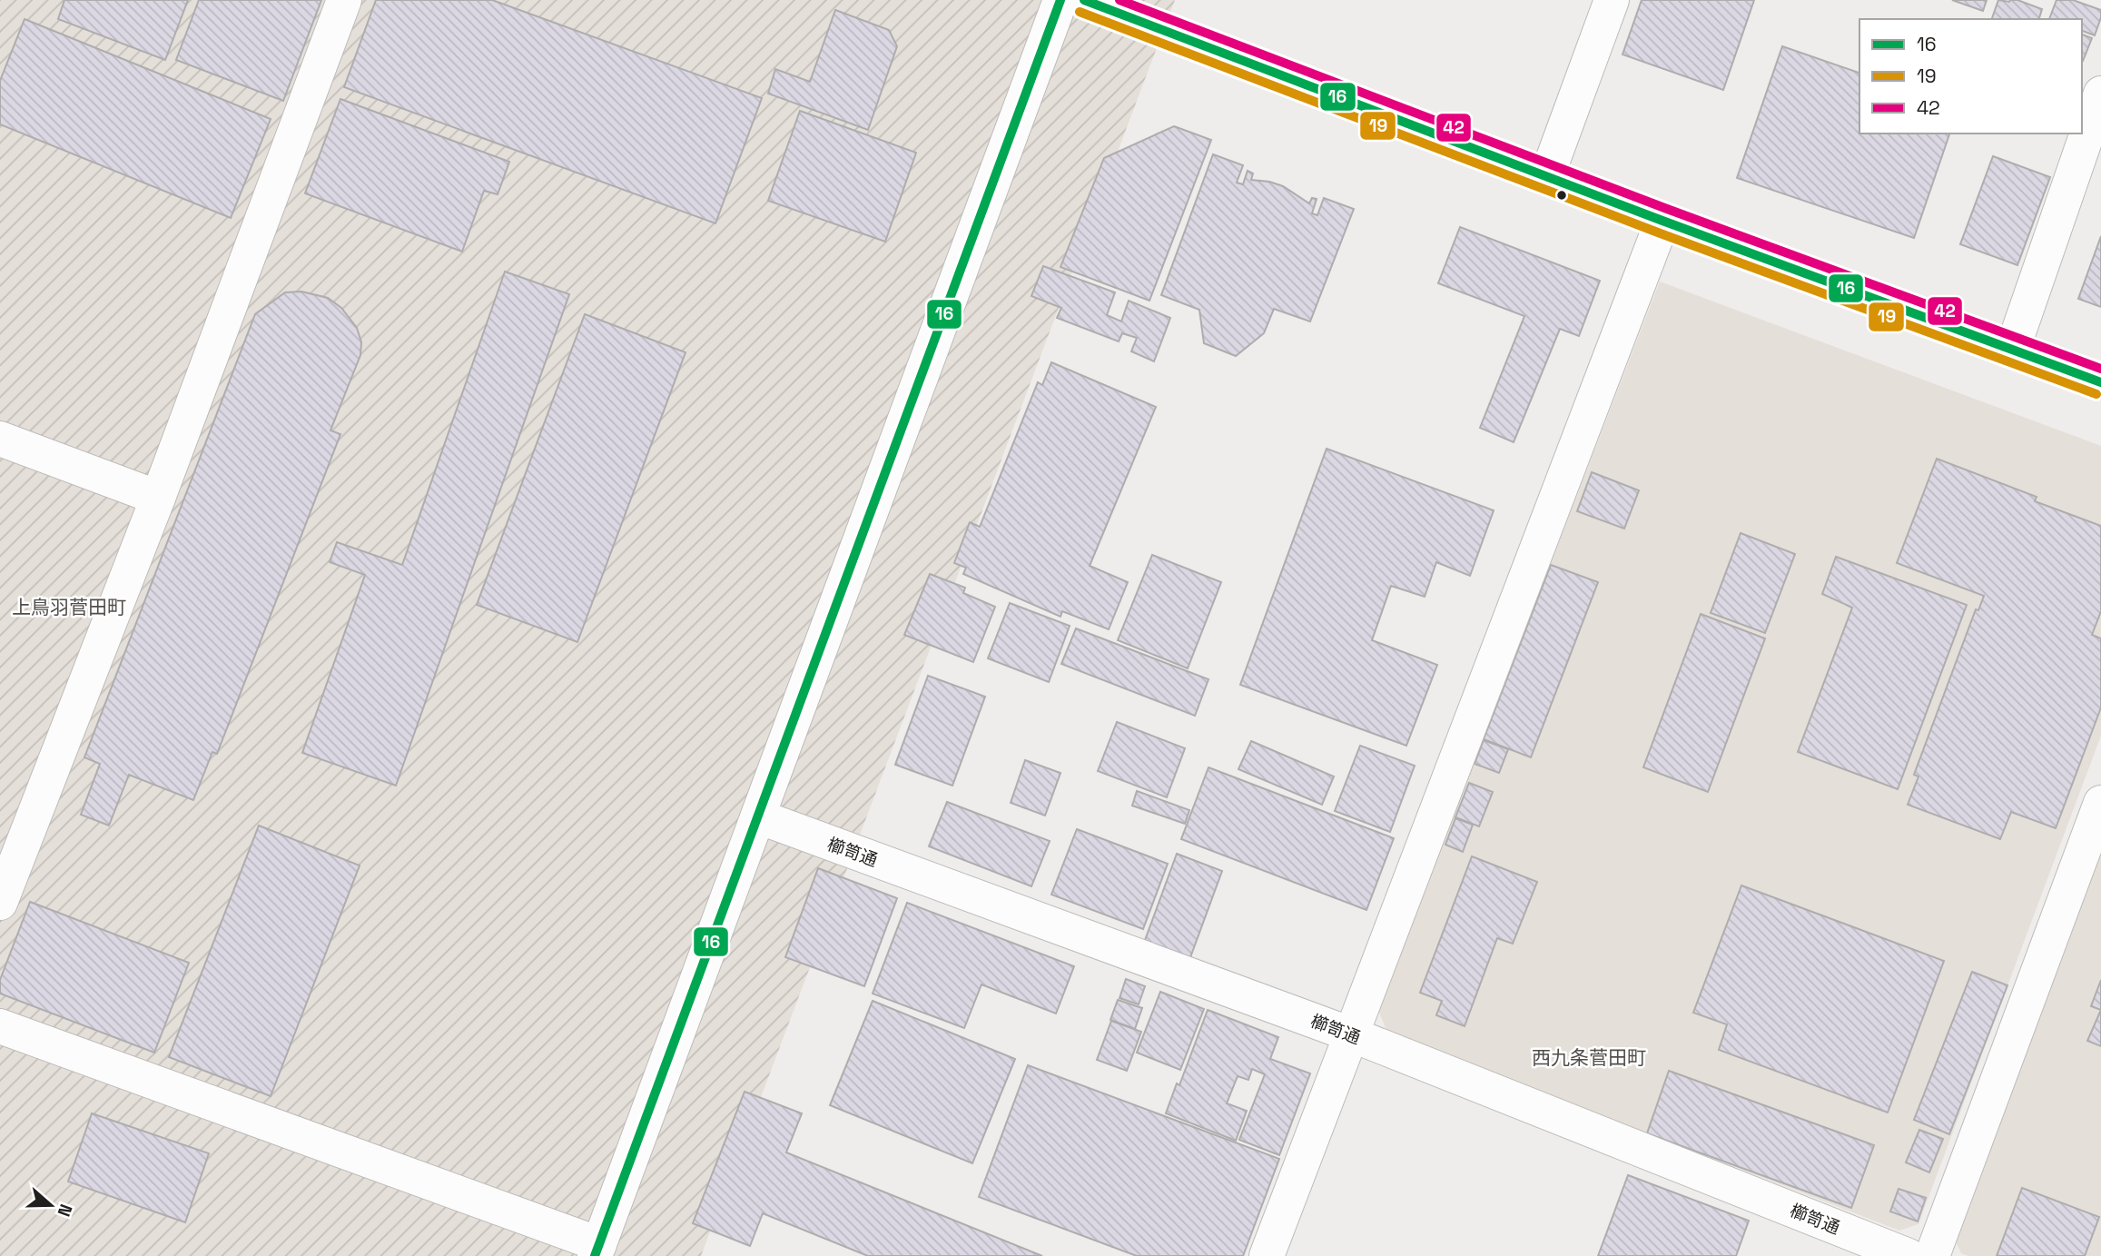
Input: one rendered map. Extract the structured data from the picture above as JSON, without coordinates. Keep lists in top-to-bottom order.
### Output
{
  "streets": {
    "main road": ["櫛笥通"]
  },
  "districts": ["上鳥羽菅田町", "西九条菅田町"],
  "lines": ["transit line 16", "transit line 42", "transit line 19"],
  "legend": ["16", "19", "42"],
  "north": "right"
}
